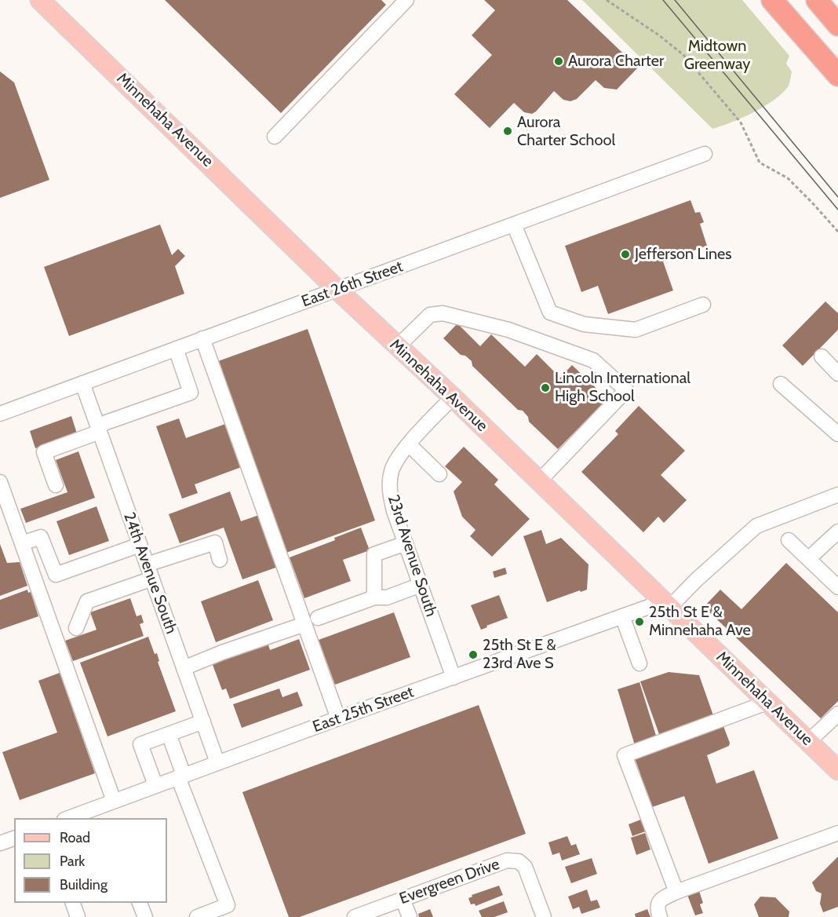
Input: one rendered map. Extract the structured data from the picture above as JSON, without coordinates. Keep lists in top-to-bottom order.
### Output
{
  "streets": {
    "main road": ["Minnehaha Avenue"],
    "street": [
      "East 26th Street",
      "23rd Avenue South",
      "24th Avenue South",
      "East 25th Street",
      "Evergreen Drive"
    ]
  },
  "crossings": [
    ["Minnehaha Avenue", "East 26th Street"],
    ["Minnehaha Avenue", "23rd Avenue South"],
    ["Minnehaha Avenue", "East 25th Street"],
    ["East 26th Street", "24th Avenue South"],
    ["23rd Avenue South", "East 25th Street"],
    ["24th Avenue South", "East 25th Street"]
  ],
  "parks": ["Midtown Greenway"],
  "places": [
    "Aurora Charter",
    "Aurora Charter School",
    "Jefferson Lines",
    "Lincoln International High School",
    "25th St E & Minnehaha Ave",
    "25th St E & 23rd Ave S"
  ],
  "legend": ["Road", "Park", "Building"]
}
